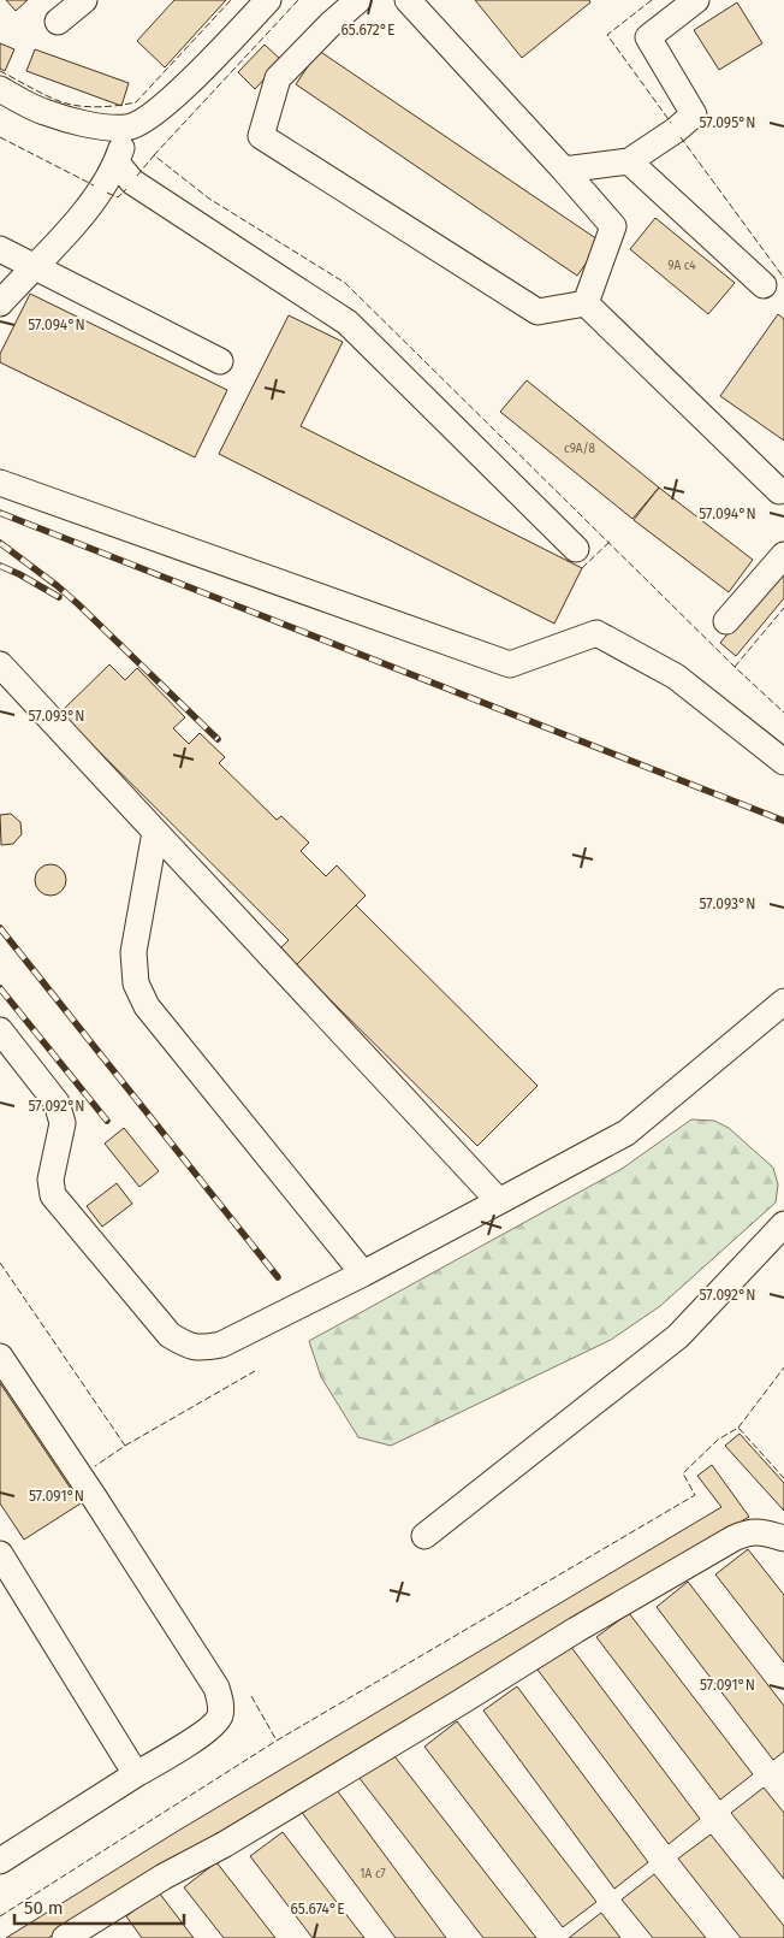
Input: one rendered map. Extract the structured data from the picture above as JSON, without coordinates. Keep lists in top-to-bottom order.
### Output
{
  "house_numbers": ["9А с4", "с9А/8", "1А с7"],
  "scale_bar": "50 m",
  "coordinates": [
    "65.672°E",
    "57.095°N",
    "57.094°N",
    "57.093°N",
    "57.092°N",
    "57.091°N",
    "65.674°E"
  ]
}
